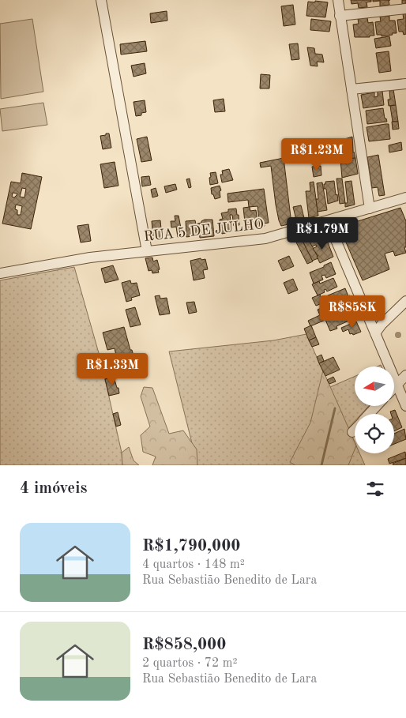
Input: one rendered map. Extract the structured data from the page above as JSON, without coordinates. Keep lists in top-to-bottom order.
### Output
{
  "streets": {
    "street": ["RUA 5 DE JULHO"]
  },
  "north": "left",
  "page": {
    "price": [
      "R$1.23M",
      "R$1.79M",
      "R$858K",
      "R$1.33M"
    ],
    "heading": "4 imóveis",
    "list": [
      {
        "name": "R$1,790,000",
        "note": "4 quartos · 148 m² · Rua Sebastião Benedito de Lara"
      },
      {
        "name": "R$858,000",
        "note": "2 quartos · 72 m² · Rua Sebastião Benedito de Lara"
      }
    ]
  }
}
